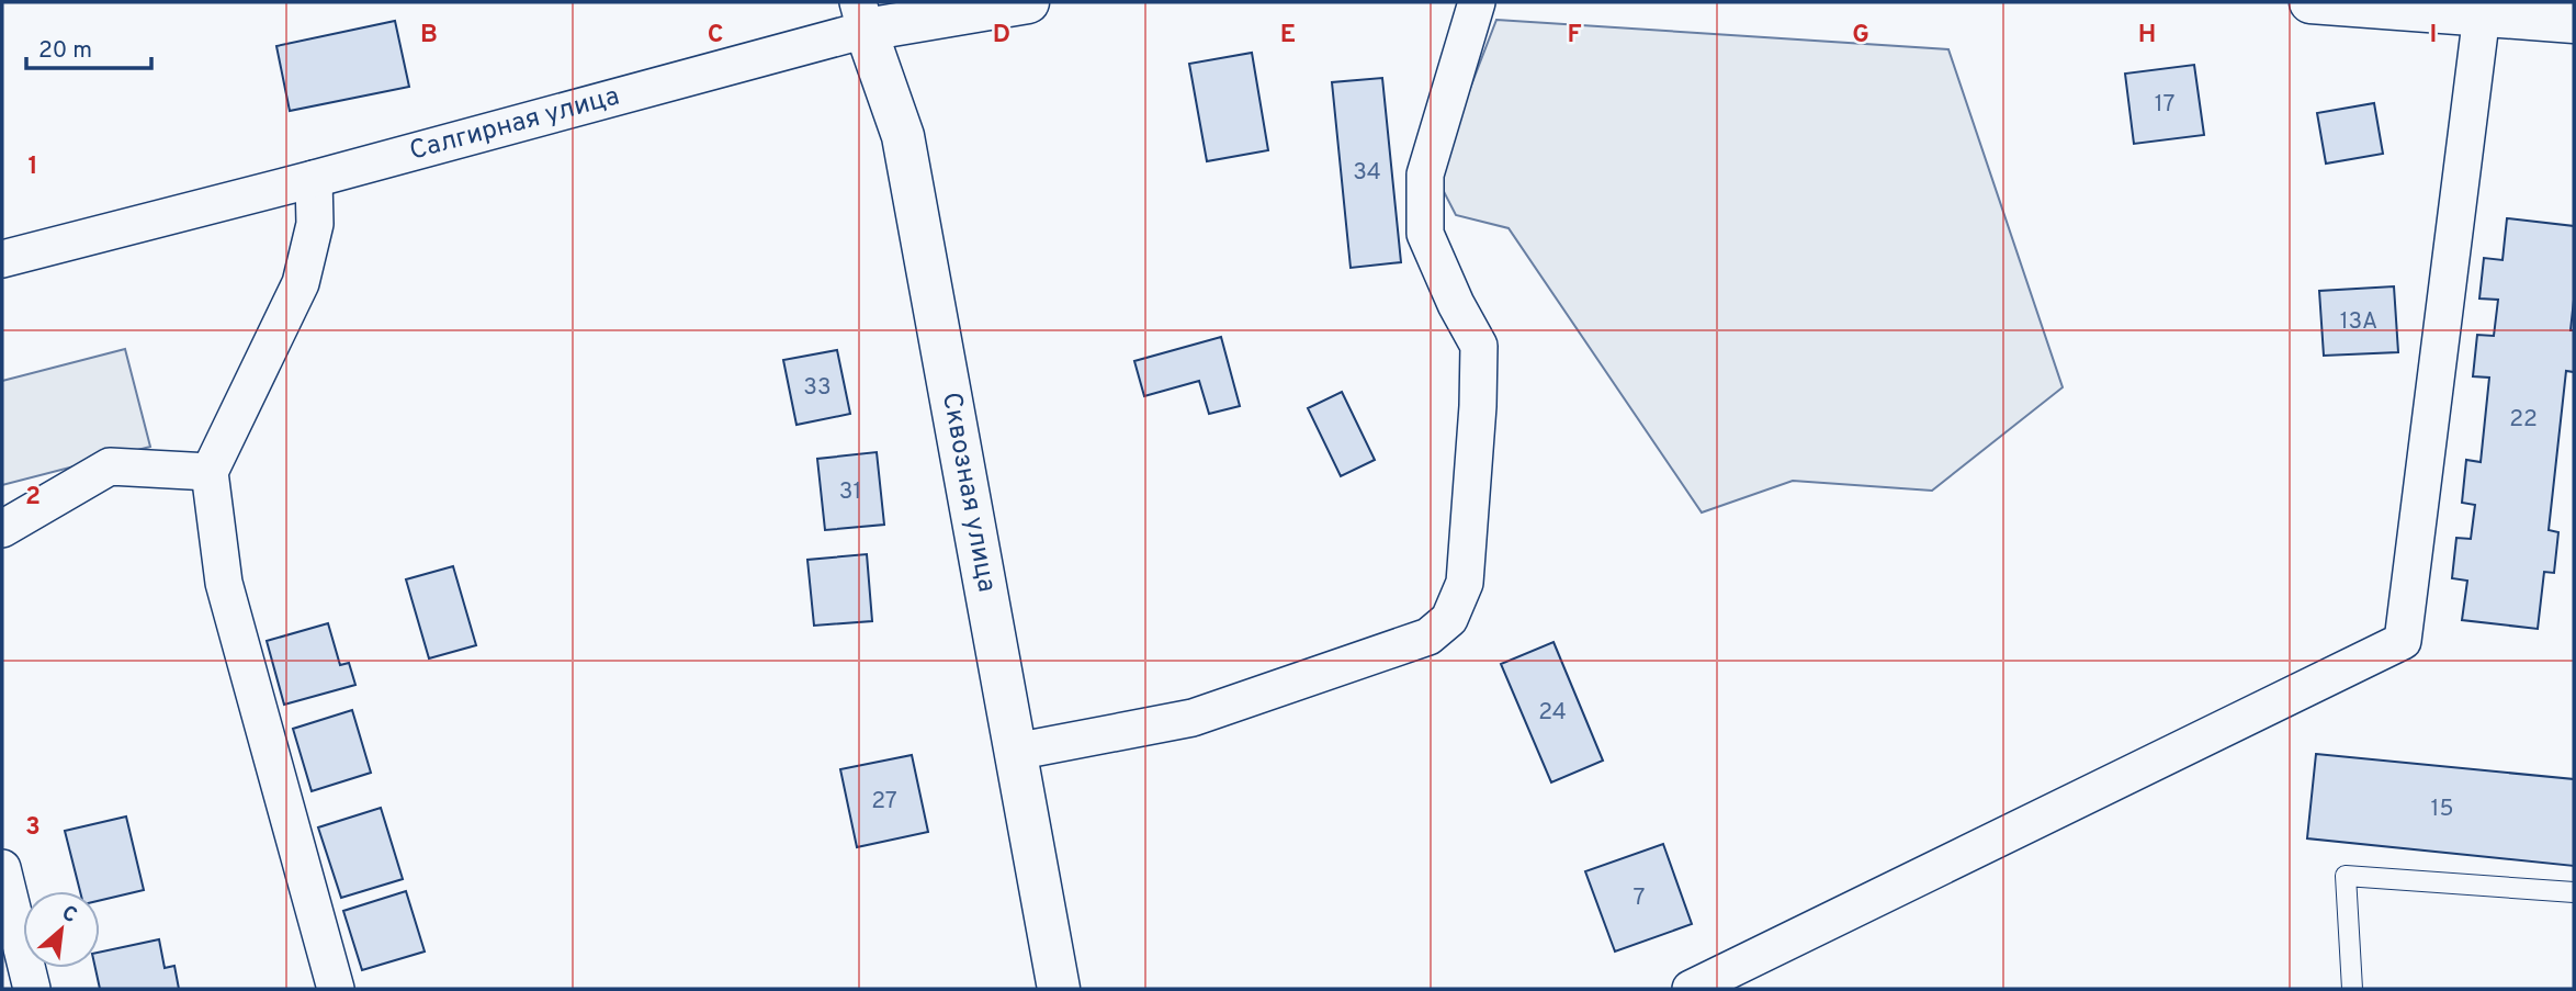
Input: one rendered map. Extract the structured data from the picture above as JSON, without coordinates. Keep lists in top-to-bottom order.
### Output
{
  "streets": {
    "main road": ["Салгирная улица", "Сквозная улица"]
  },
  "crossings": [
    ["Салгирная улица", "Сквозная улица"]
  ],
  "house_numbers": [
    "17",
    "34",
    "13А",
    "33",
    "22",
    "31",
    "24",
    "27",
    "15",
    "7"
  ],
  "scale_bar": "20 m",
  "north": "top right",
  "grid": {
    "columns": [
      "B",
      "C",
      "D",
      "E",
      "F",
      "G",
      "H",
      "I"
    ],
    "rows": ["1", "2", "3"]
  }
}
